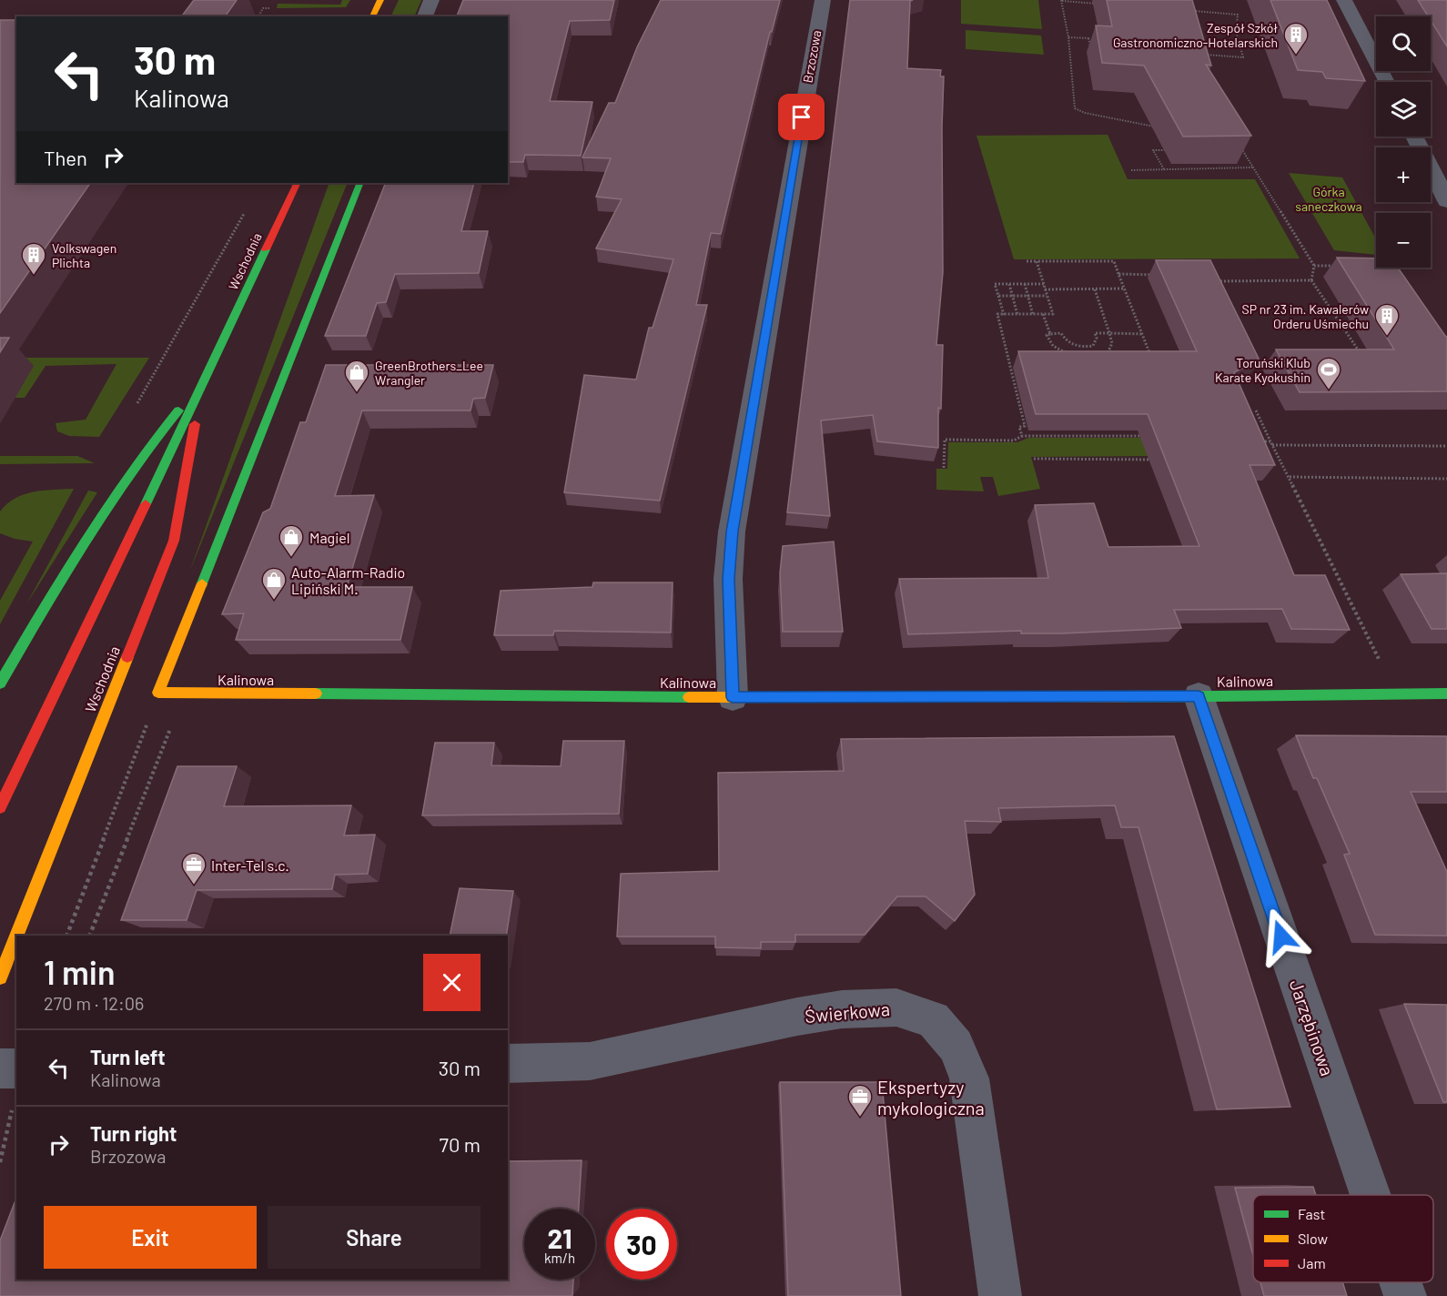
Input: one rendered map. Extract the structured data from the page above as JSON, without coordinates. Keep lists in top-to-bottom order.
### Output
{
  "streets": {
    "street": [
      "Brzozowa",
      "Wschodnia",
      "Kalinowa",
      "Świerkowa",
      "Jarzębinowa"
    ]
  },
  "crossings": [
    ["Brzozowa", "Kalinowa"],
    ["Kalinowa", "Jarzębinowa"]
  ],
  "parks": ["Górka saneczkowa"],
  "places": {
    "building": ["Zespół Szkół Gastronomiczno-Hotelarskich", "Volkswagen Plichta", "SP nr 23 im. Kawalerów Orderu Uśmiechu"],
    "sports": ["Toruński Klub Karate Kyokushin"],
    "shop": ["GreenBrothers_Lee Wrangler", "Magiel", "Auto-Alarm-Radio Lipiński M."],
    "office": ["Inter-Tel s.c.", "Ekspertyzy mykologiczna"]
  },
  "legend": ["Fast", "Slow", "Jam"],
  "page": {
    "map_buttons": ["+", "−"],
    "turn": ["30 m", "Kalinowa"],
    "then": "Then",
    "heading": ["1 min", "270 m · 12:06"],
    "list": [
      {
        "name": "Turn left",
        "note": "Kalinowa",
        "value": "30 m"
      },
      {
        "name": "Turn right",
        "note": "Brzozowa",
        "value": "70 m"
      }
    ],
    "buttons": ["Exit", "Share"],
    "speed": "21 km/h",
    "limit": "30"
  }
}
